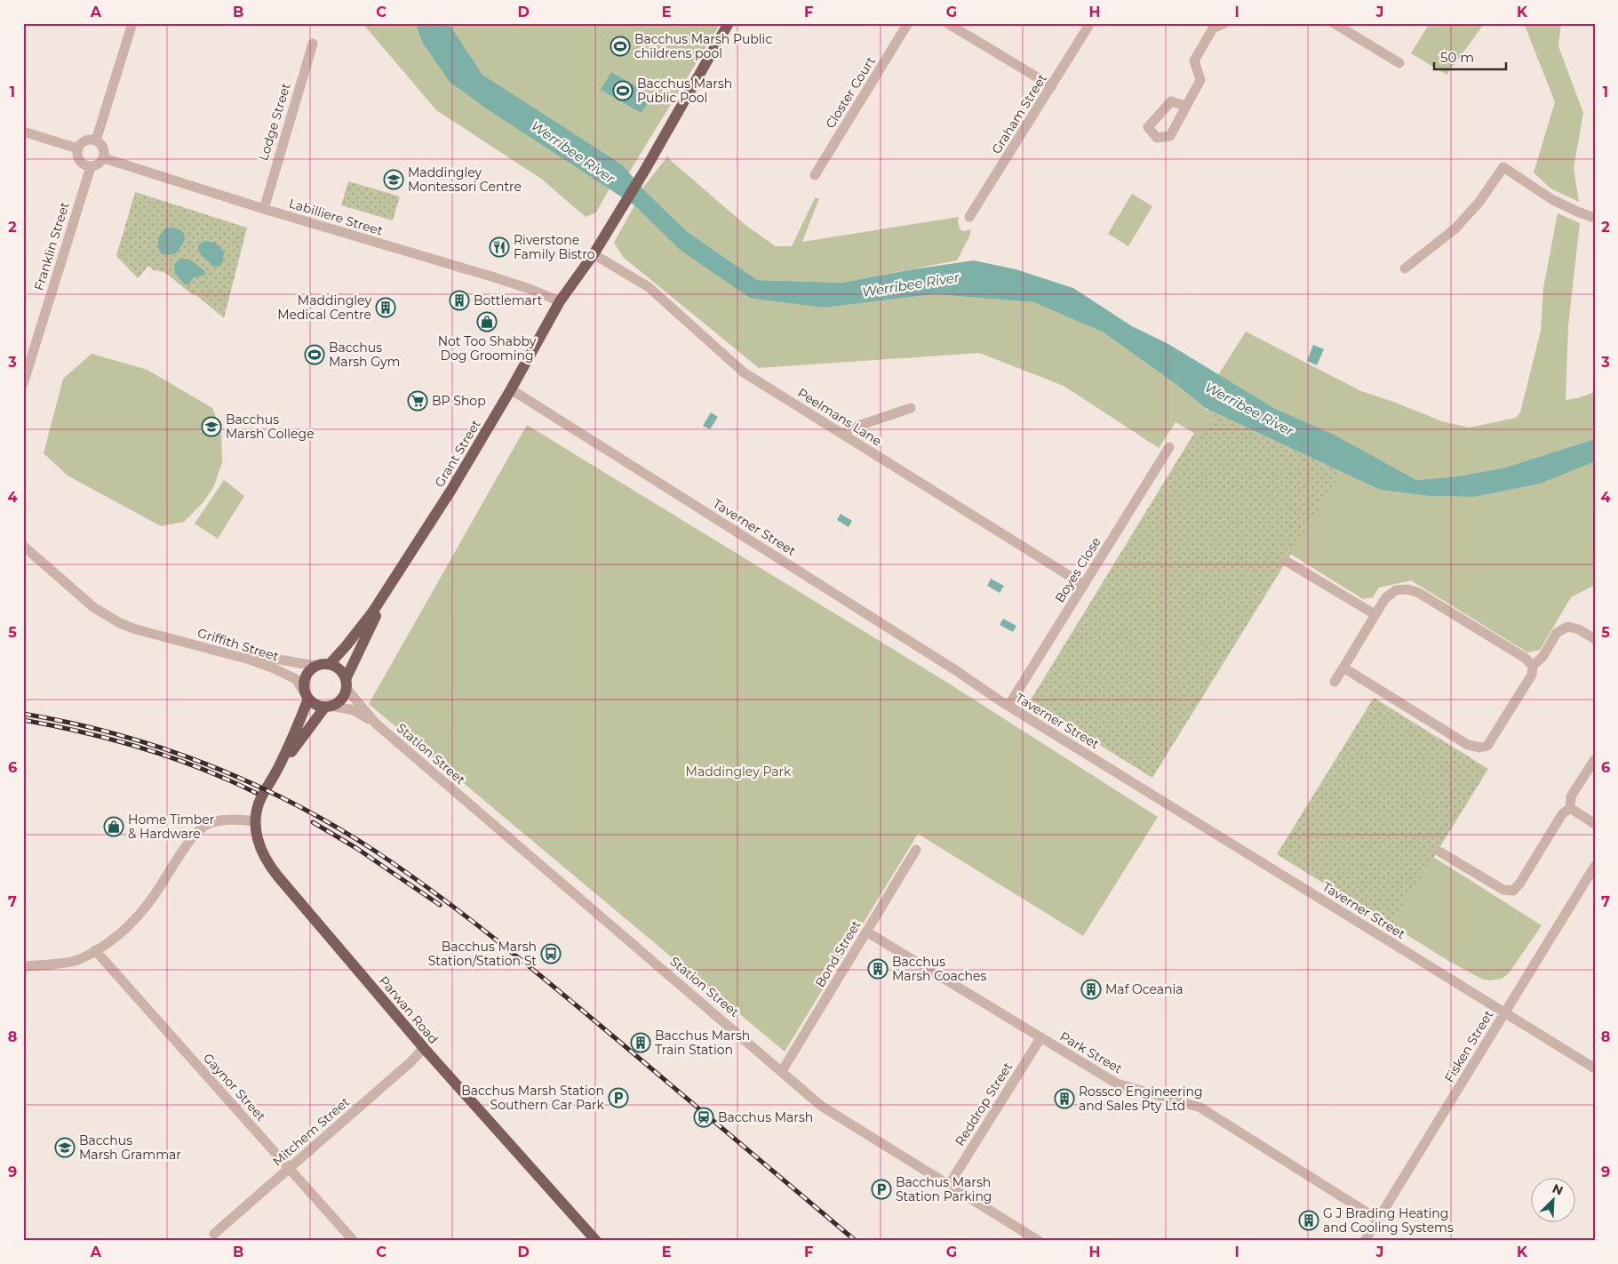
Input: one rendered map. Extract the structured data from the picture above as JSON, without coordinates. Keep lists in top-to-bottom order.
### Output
{
  "streets": {
    "main road": ["Grant Street", "Parwan Road"],
    "street": [
      "Closter Court",
      "Graham Street",
      "Lodge Street",
      "Labilliere Street",
      "Franklin Street",
      "Peelmans Lane",
      "Taverner Street",
      "Boyes Close",
      "Griffith Street",
      "Station Street",
      "Bond Street",
      "Fisken Street",
      "Park Street",
      "Gaynor Street",
      "Reddrop Street",
      "Mitchem Street"
    ]
  },
  "crossings": [
    ["Lodge Street", "Labilliere Street"],
    ["Labilliere Street", "Franklin Street"],
    ["Labilliere Street", "Grant Street"],
    ["Peelmans Lane", "Grant Street"],
    ["Peelmans Lane", "Boyes Close"],
    ["Grant Street", "Taverner Street"],
    ["Grant Street", "Griffith Street"],
    ["Grant Street", "Station Street"],
    ["Taverner Street", "Boyes Close"],
    ["Taverner Street", "Fisken Street"],
    ["Griffith Street", "Station Street"],
    ["Station Street", "Bond Street"],
    ["Station Street", "Reddrop Street"],
    ["Bond Street", "Park Street"],
    ["Parwan Road", "Mitchem Street"],
    ["Fisken Street", "Park Street"],
    ["Park Street", "Reddrop Street"],
    ["Gaynor Street", "Mitchem Street"]
  ],
  "water": ["Werribee River"],
  "parks": ["Maddingley Park"],
  "places": {
    "sports": ["Bacchus Marsh Public childrens pool", "Bacchus Marsh Public Pool", "Bacchus Marsh Gym"],
    "school or university": ["Maddingley Montessori Centre", "Bacchus Marsh College", "Bacchus Marsh Grammar"],
    "restaurant": ["Riverstone Family Bistro"],
    "building": [
      "Bottlemart",
      "Maddingley Medical Centre",
      "Bacchus Marsh Coaches",
      "Maf Oceania",
      "Bacchus Marsh Train Station",
      "Rossco Engineering and Sales Pty Ltd",
      "G J Brading Heating and Cooling Systems"
    ],
    "shop": ["Not Too Shabby Dog Grooming", "Home Timber & Hardware"],
    "supermarket": ["BP Shop"],
    "bus stop": ["Bacchus Marsh Station/Station St"],
    "parking": ["Bacchus Marsh Station Southern Car Park", "Bacchus Marsh Station Parking"],
    "station": ["Bacchus Marsh"]
  },
  "scale_bar": "50 m",
  "north": "top right",
  "grid": {
    "columns": [
      "A",
      "B",
      "C",
      "D",
      "E",
      "F",
      "G",
      "H",
      "I",
      "J",
      "K"
    ],
    "rows": [
      "1",
      "2",
      "3",
      "4",
      "5",
      "6",
      "7",
      "8",
      "9"
    ]
  }
}
